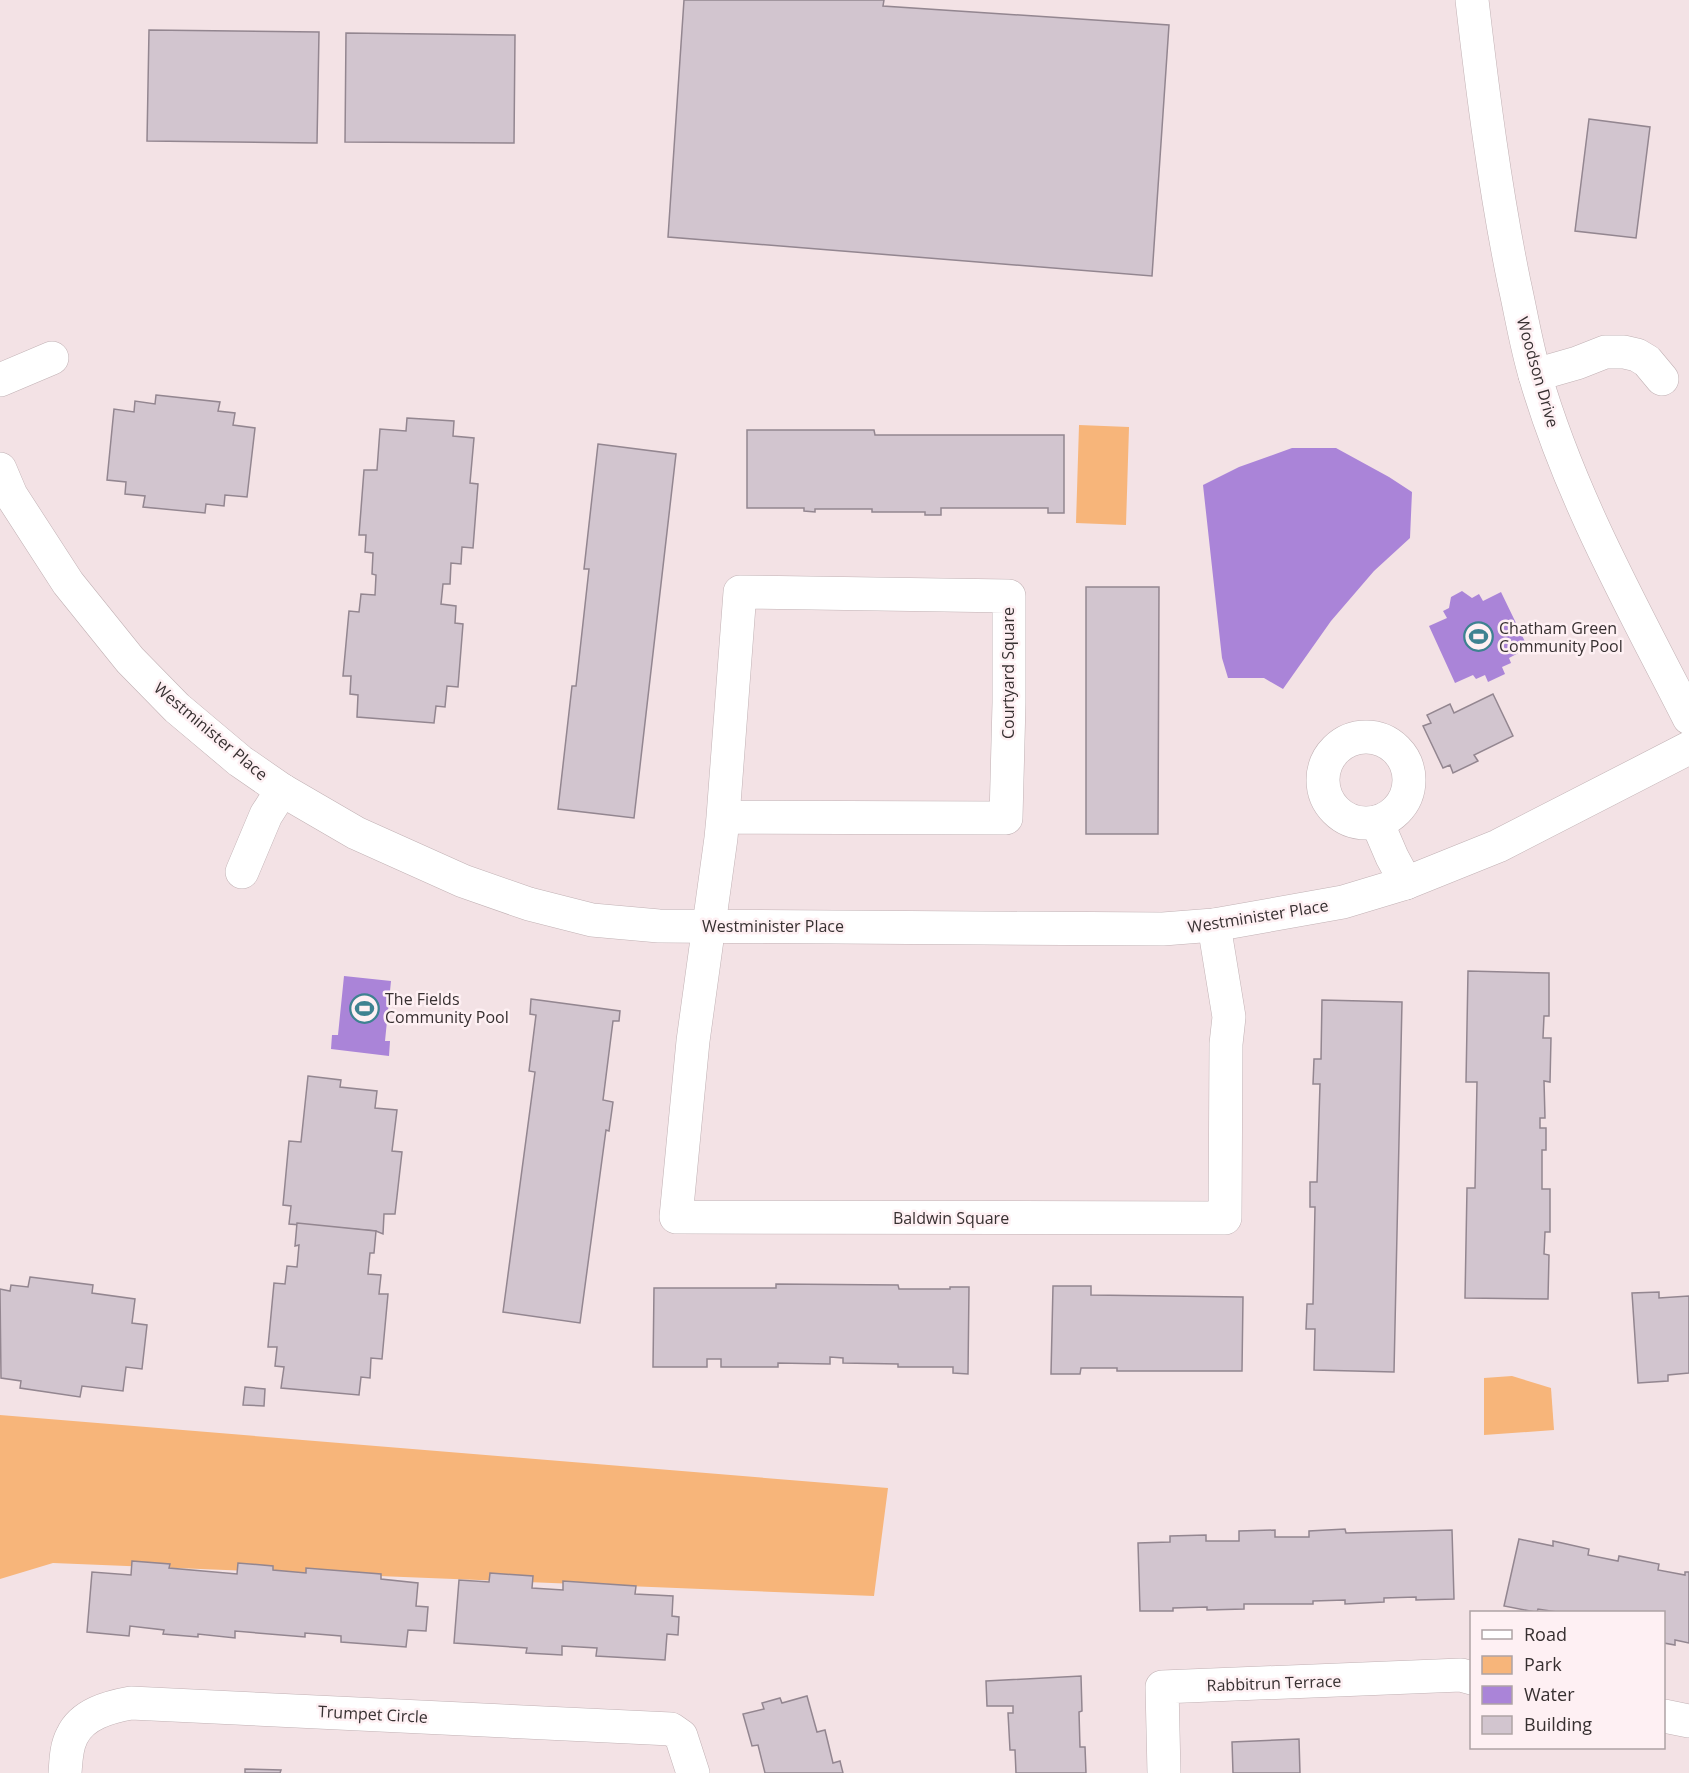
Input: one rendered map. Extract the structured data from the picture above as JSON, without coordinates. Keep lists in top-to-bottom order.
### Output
{
  "streets": {
    "street": [
      "Woodson Drive",
      "Courtyard Square",
      "Westminister Place",
      "Baldwin Square",
      "Rabbitrun Terrace",
      "Trumpet Circle"
    ]
  },
  "crossings": [
    ["Courtyard Square", "Westminister Place"],
    ["Courtyard Square", "Baldwin Square"],
    ["Westminister Place", "Baldwin Square"]
  ],
  "places": {
    "sports": ["Chatham Green Community Pool", "The Fields Community Pool"]
  },
  "legend": [
    "Road",
    "Park",
    "Water",
    "Building"
  ]
}
